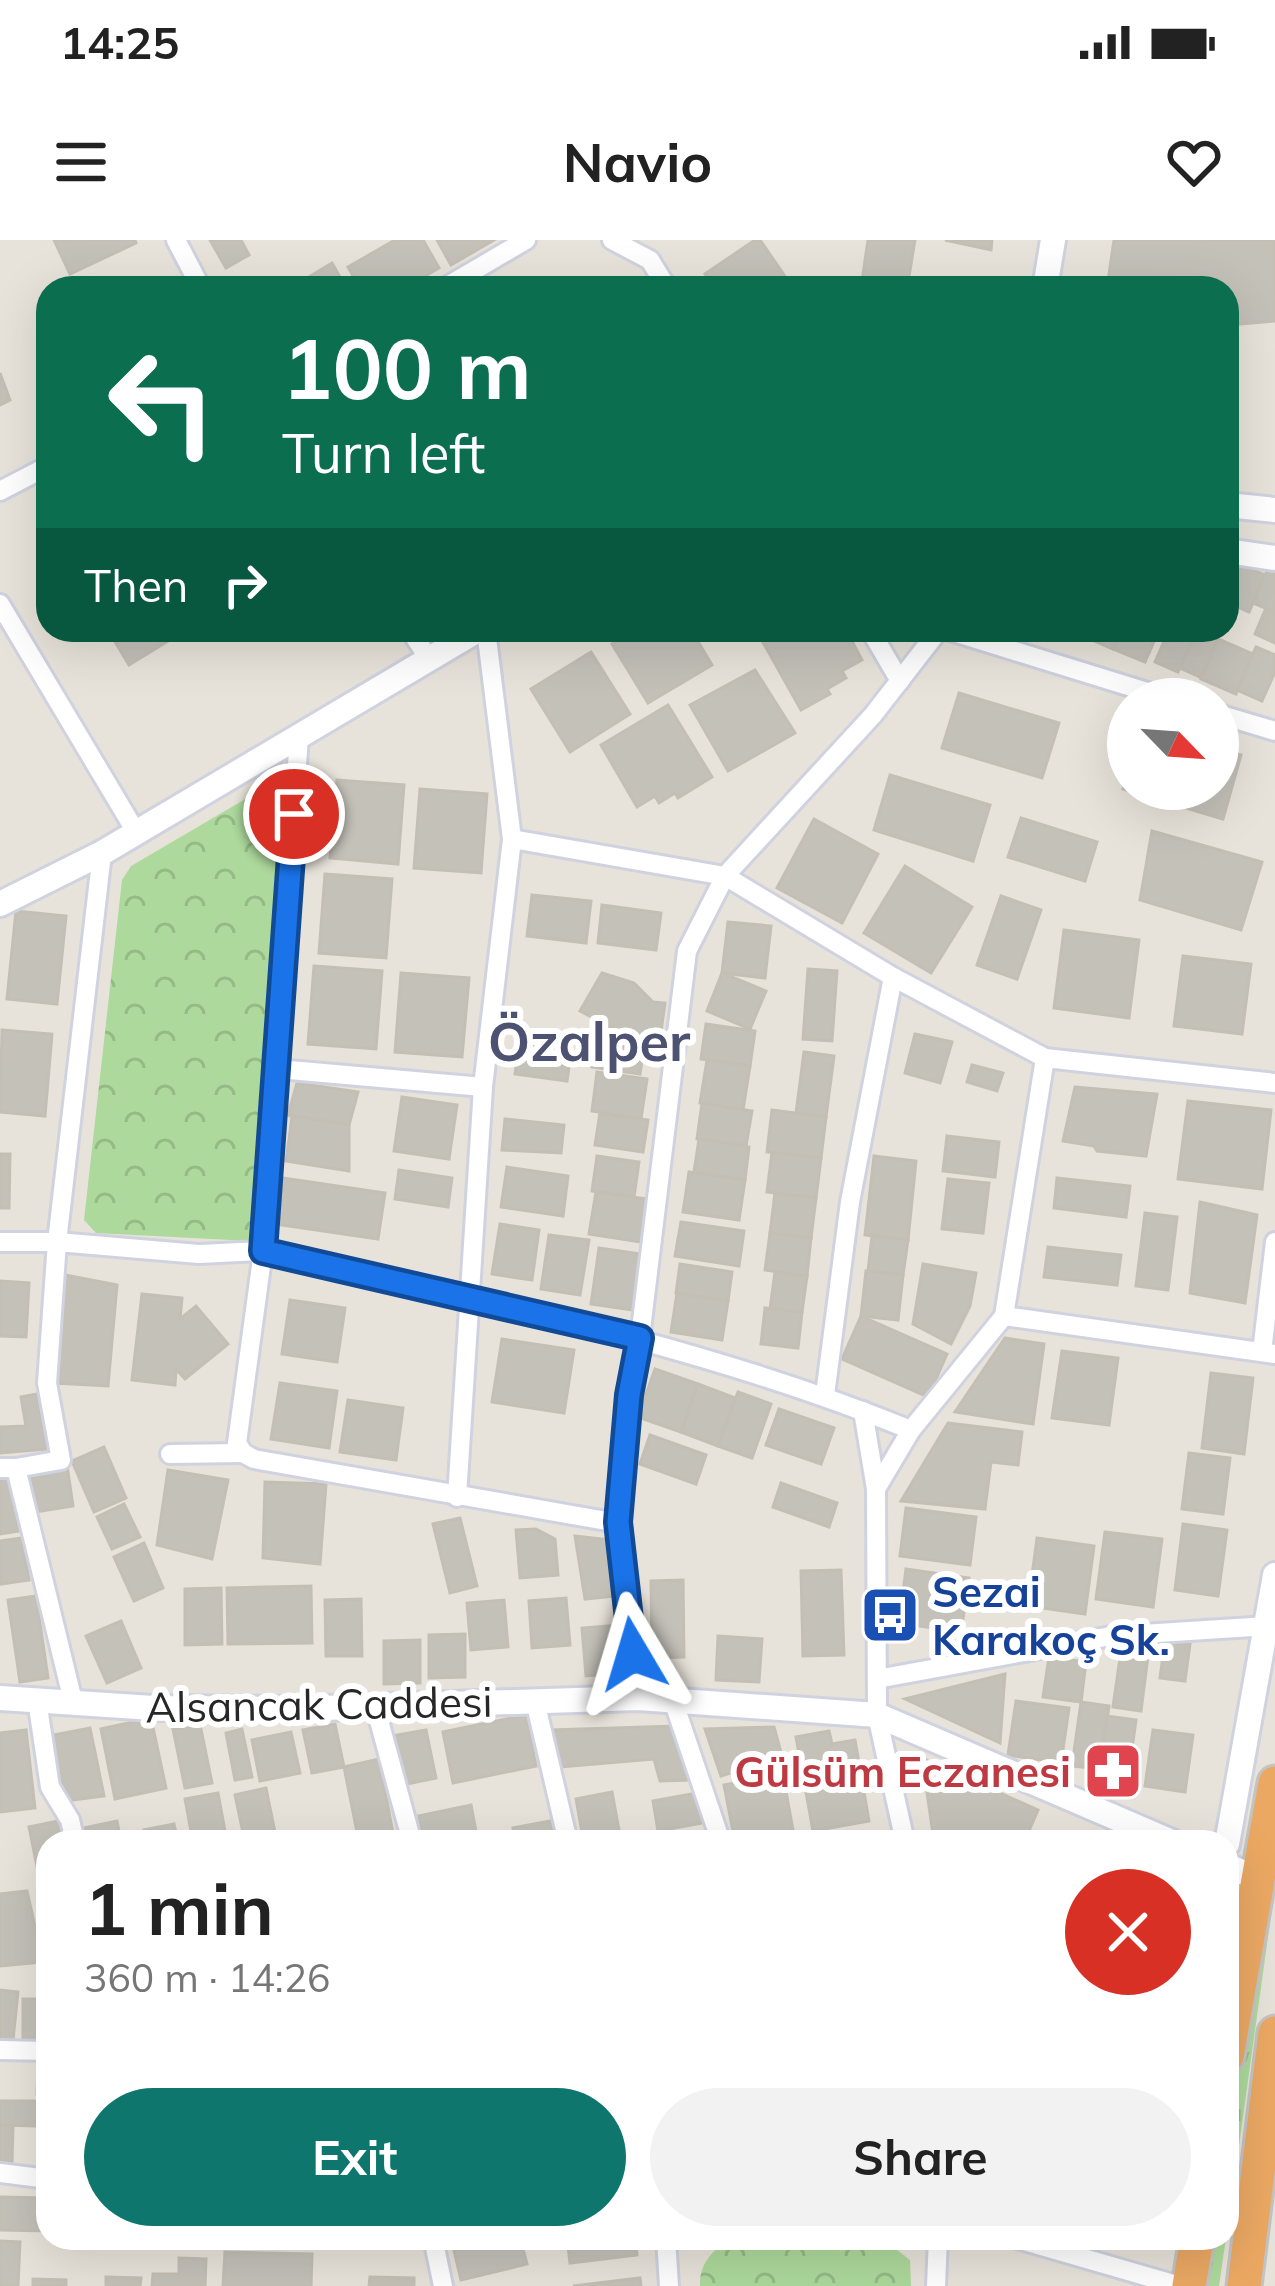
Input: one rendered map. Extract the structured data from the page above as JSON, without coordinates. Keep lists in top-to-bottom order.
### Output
{
  "streets": {
    "street": ["Alsancak Caddesi"]
  },
  "districts": ["Özalper"],
  "places": {
    "bus stop": ["Sezai Karakoç Sk."],
    "pharmacy": ["Gülsüm Eczanesi"]
  },
  "north": "bottom right",
  "page": {
    "status": "14:25",
    "header": "Navio",
    "turn": ["100 m", "Turn left"],
    "then": "Then",
    "heading": ["1 min", "360 m · 14:26"],
    "buttons": ["Exit", "Share"]
  }
}
